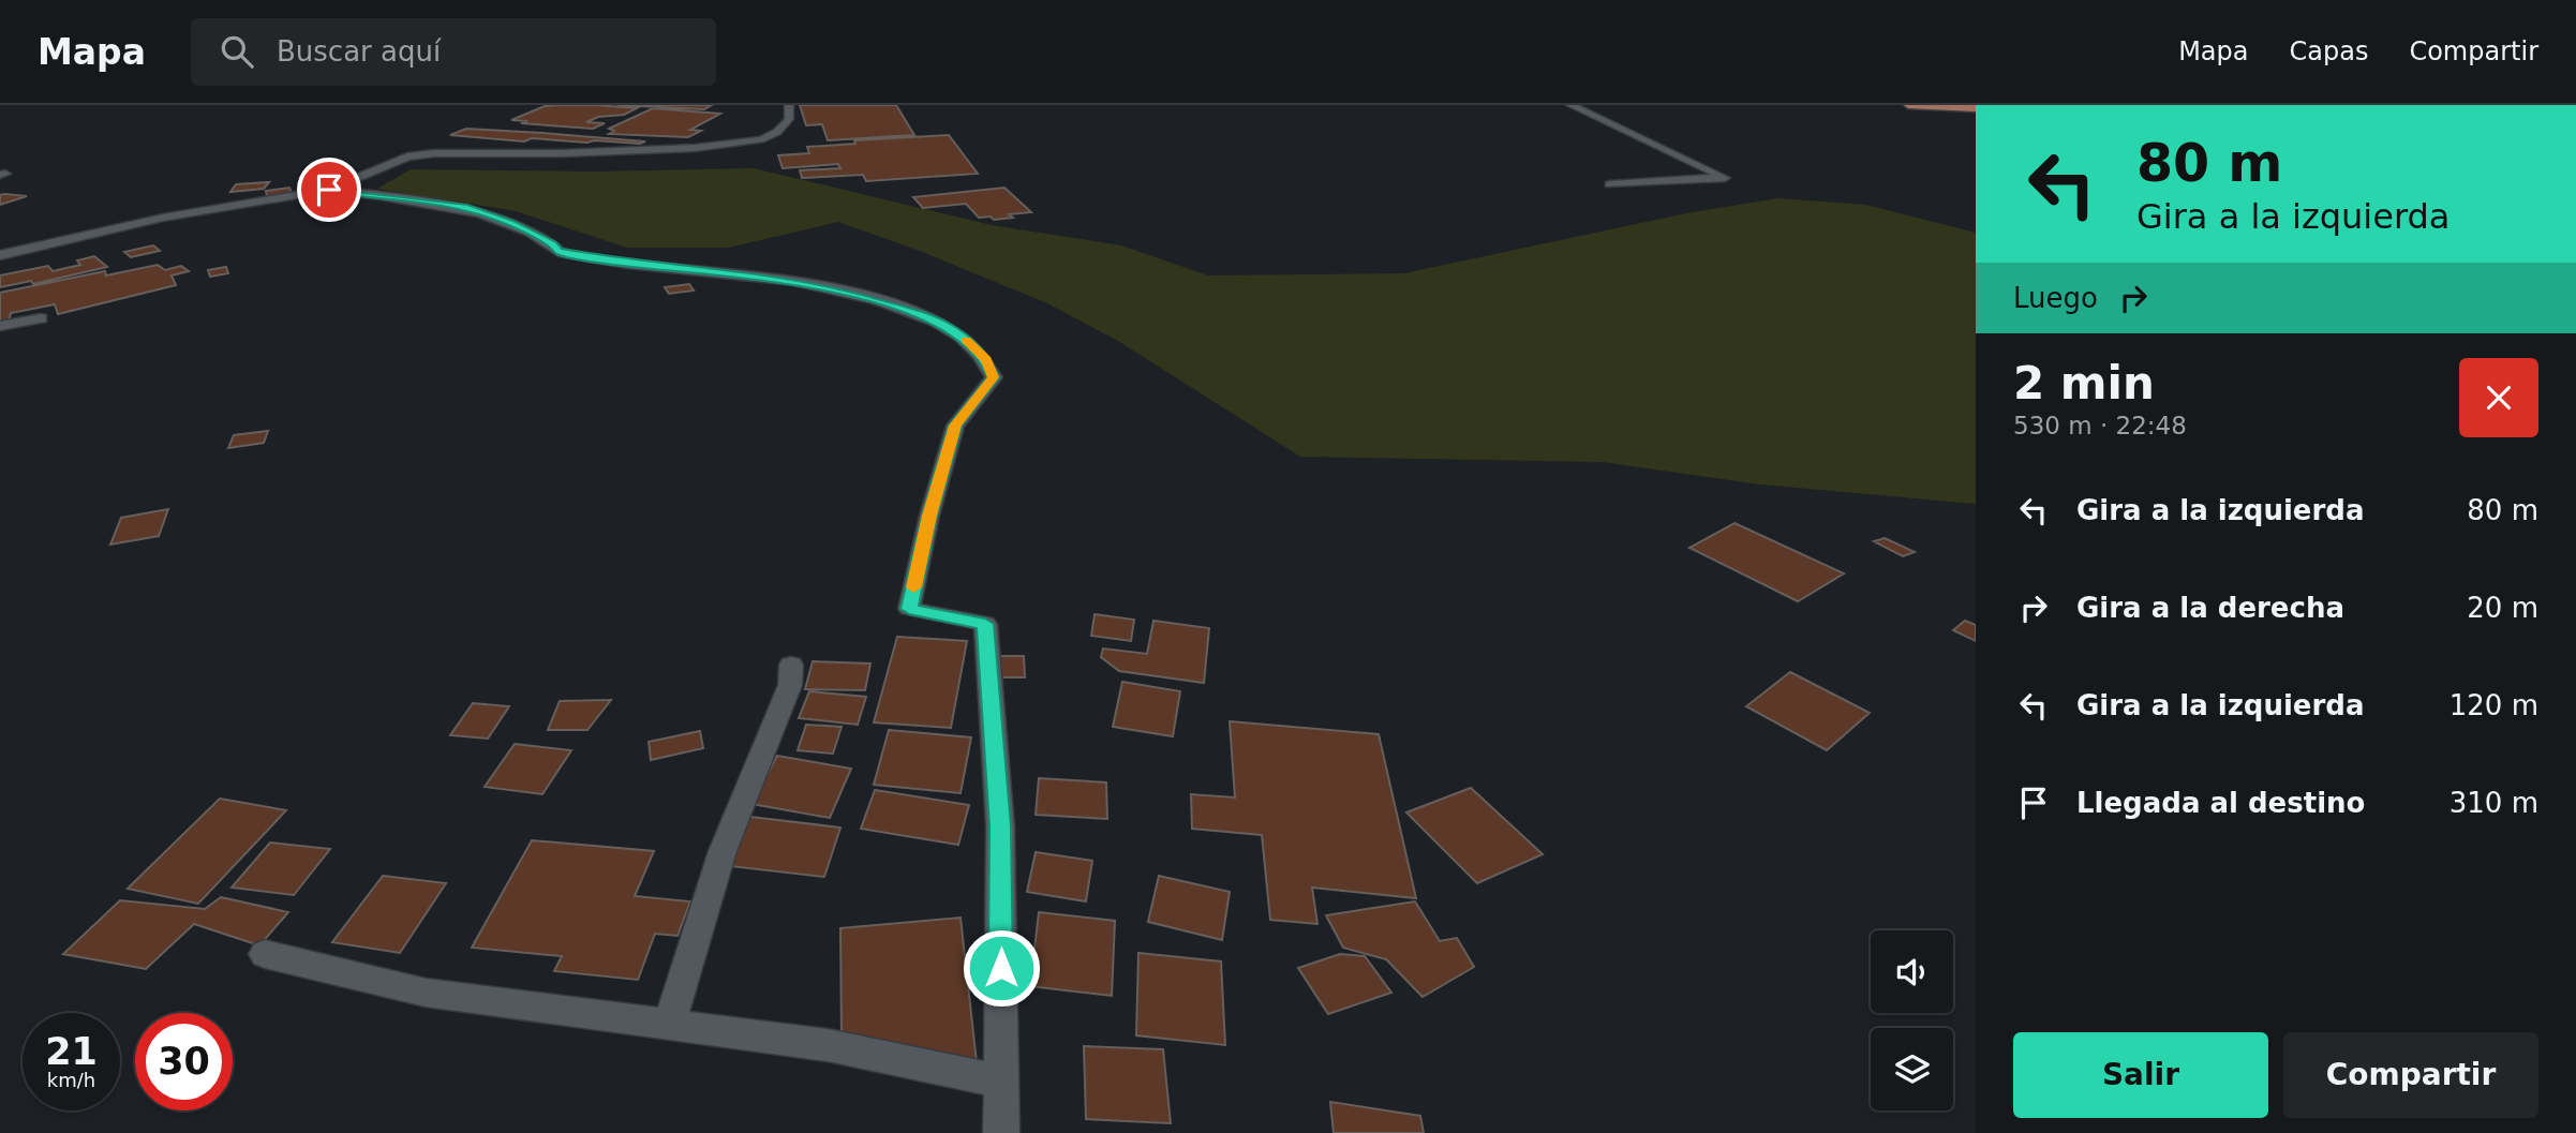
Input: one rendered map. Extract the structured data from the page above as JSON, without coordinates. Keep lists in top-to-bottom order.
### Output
{
  "page": {
    "header": "Mapa",
    "search": "Buscar aquí",
    "nav": ["Mapa", "Capas", "Compartir"],
    "turn": ["80 m", "Gira a la izquierda"],
    "then": "Luego",
    "heading": ["2 min", "530 m · 22:48"],
    "list": [
      {
        "name": "Gira a la izquierda",
        "value": "80 m"
      },
      {
        "name": "Gira a la derecha",
        "value": "20 m"
      },
      {
        "name": "Gira a la izquierda",
        "value": "120 m"
      },
      {
        "name": "Llegada al destino",
        "value": "310 m"
      }
    ],
    "speed": "21 km/h",
    "limit": "30",
    "buttons": ["Salir", "Compartir"]
  }
}
